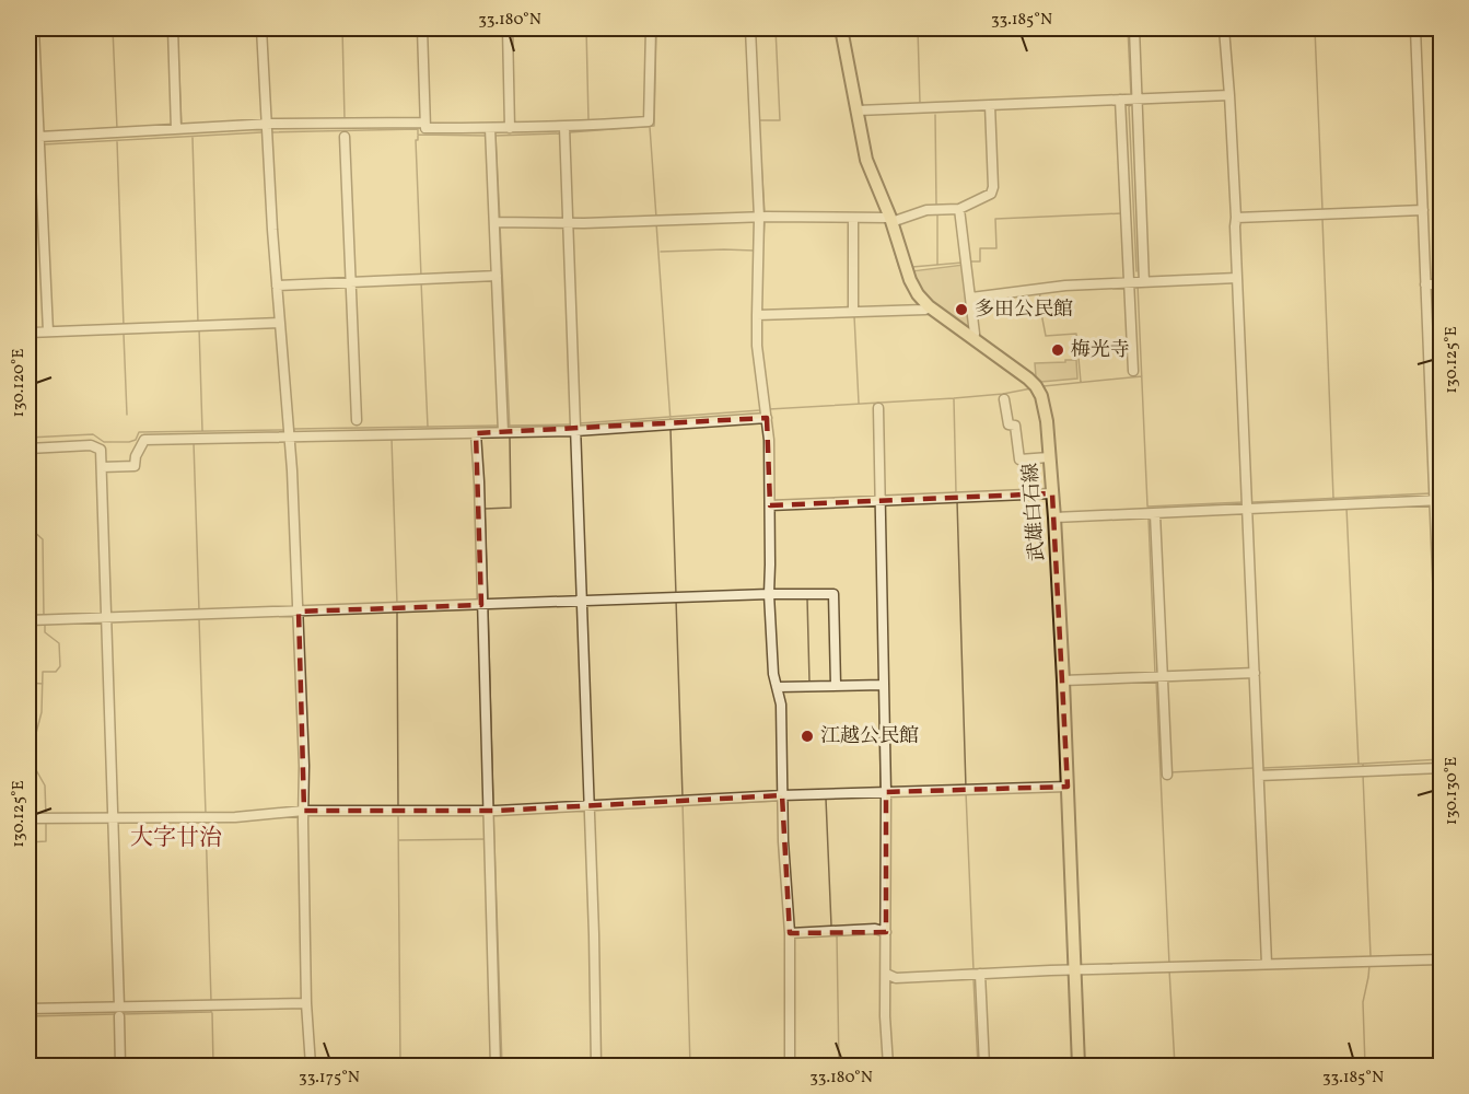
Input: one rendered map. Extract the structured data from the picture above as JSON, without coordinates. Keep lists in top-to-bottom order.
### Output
{
  "streets": {
    "main road": ["武雄白石線"]
  },
  "districts": ["大字廿治"],
  "places": ["多田公民館", "梅光寺", "江越公民館"],
  "coordinates": [
    "33.180°N",
    "33.185°N",
    "130.125°E",
    "130.120°E",
    "130.130°E",
    "33.175°N"
  ]
}
